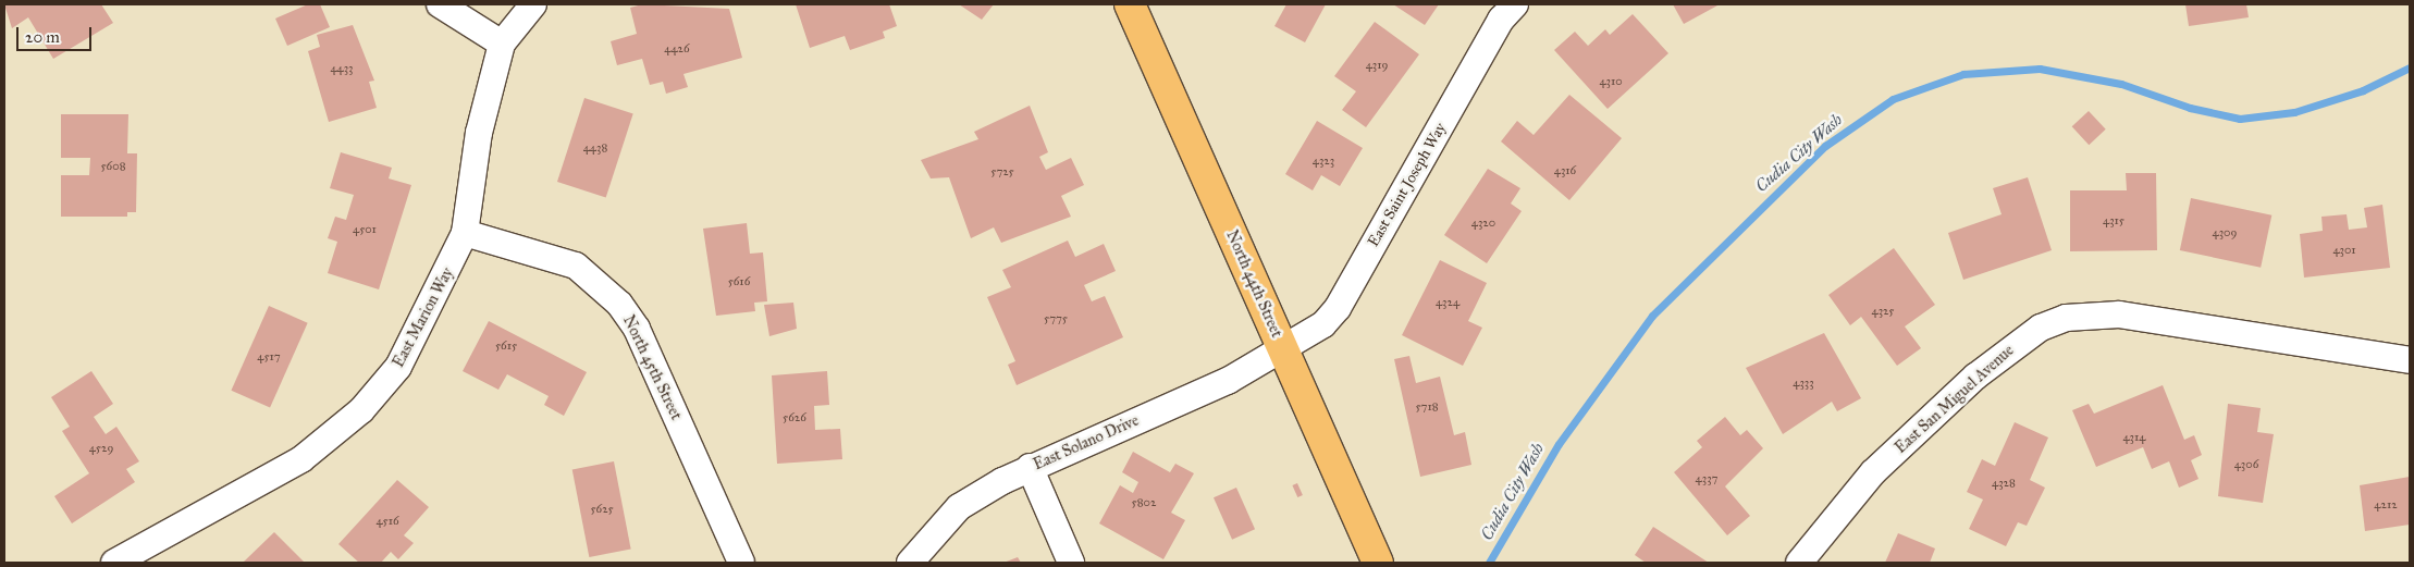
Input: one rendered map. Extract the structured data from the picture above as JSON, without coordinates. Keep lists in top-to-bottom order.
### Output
{
  "streets": {
    "main road": ["North 44th Street"],
    "street": [
      "East Saint Joseph Way",
      "East Marion Way",
      "North 45th Street",
      "East San Miguel Avenue",
      "East Solano Drive"
    ]
  },
  "crossings": [
    ["East Saint Joseph Way", "North 44th Street"],
    ["East Saint Joseph Way", "East Solano Drive"],
    ["North 44th Street", "East Solano Drive"],
    ["East Marion Way", "North 45th Street"]
  ],
  "water": ["Cudia City Wash"],
  "house_numbers": [
    "4426",
    "4319",
    "4433",
    "4310",
    "4438",
    "4323",
    "5608",
    "4316",
    "5725",
    "4315",
    "4320",
    "4501",
    "4309",
    "4301",
    "5616",
    "4324",
    "4325",
    "5775",
    "5615",
    "4517",
    "4333",
    "5718",
    "5626",
    "4314",
    "4529",
    "4306",
    "4337",
    "4328",
    "5802",
    "4212",
    "5625",
    "4516"
  ],
  "scale_bar": "20 m"
}
